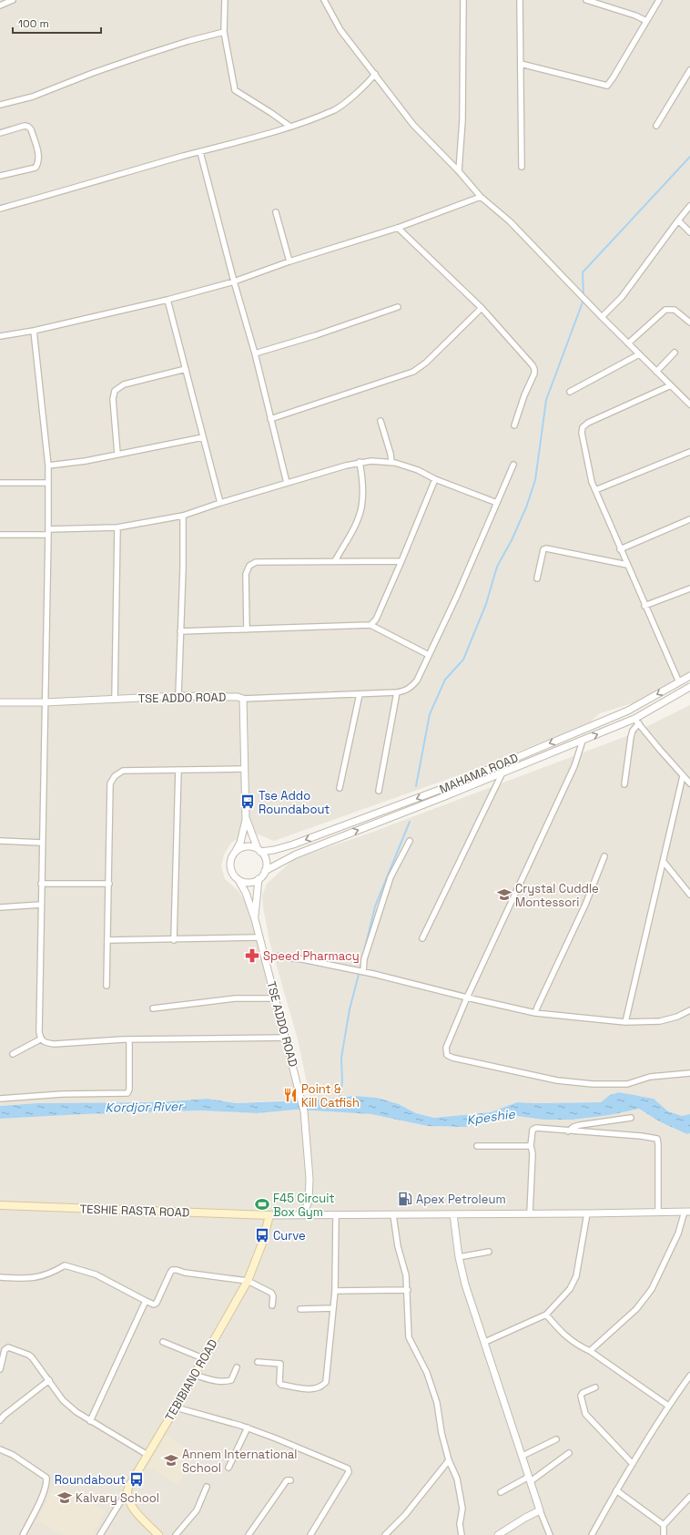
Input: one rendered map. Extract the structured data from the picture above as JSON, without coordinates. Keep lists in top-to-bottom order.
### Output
{
  "streets": {
    "main road": ["TESHIE RASTA ROAD", "TEBIBIANO ROAD"],
    "street": ["TSE ADDO ROAD", "MAHAMA ROAD"]
  },
  "crossings": [
    ["TSE ADDO ROAD", "MAHAMA ROAD"],
    ["TESHIE RASTA ROAD", "TEBIBIANO ROAD"]
  ],
  "water": ["Kordjor River", "Kpeshie"],
  "places": {
    "bus stop": ["Tse Addo Roundabout", "Curve", "Roundabout"],
    "school or university": ["Crystal Cuddle Montessori", "Annem International School", "Kalvary School"],
    "pharmacy": ["Speed Pharmacy"],
    "restaurant": ["Point & Kill Catfish"],
    "fuel station": ["Apex Petroleum"],
    "sports": ["F45 Circuit Box Gym"]
  },
  "scale_bar": "100 m"
}
